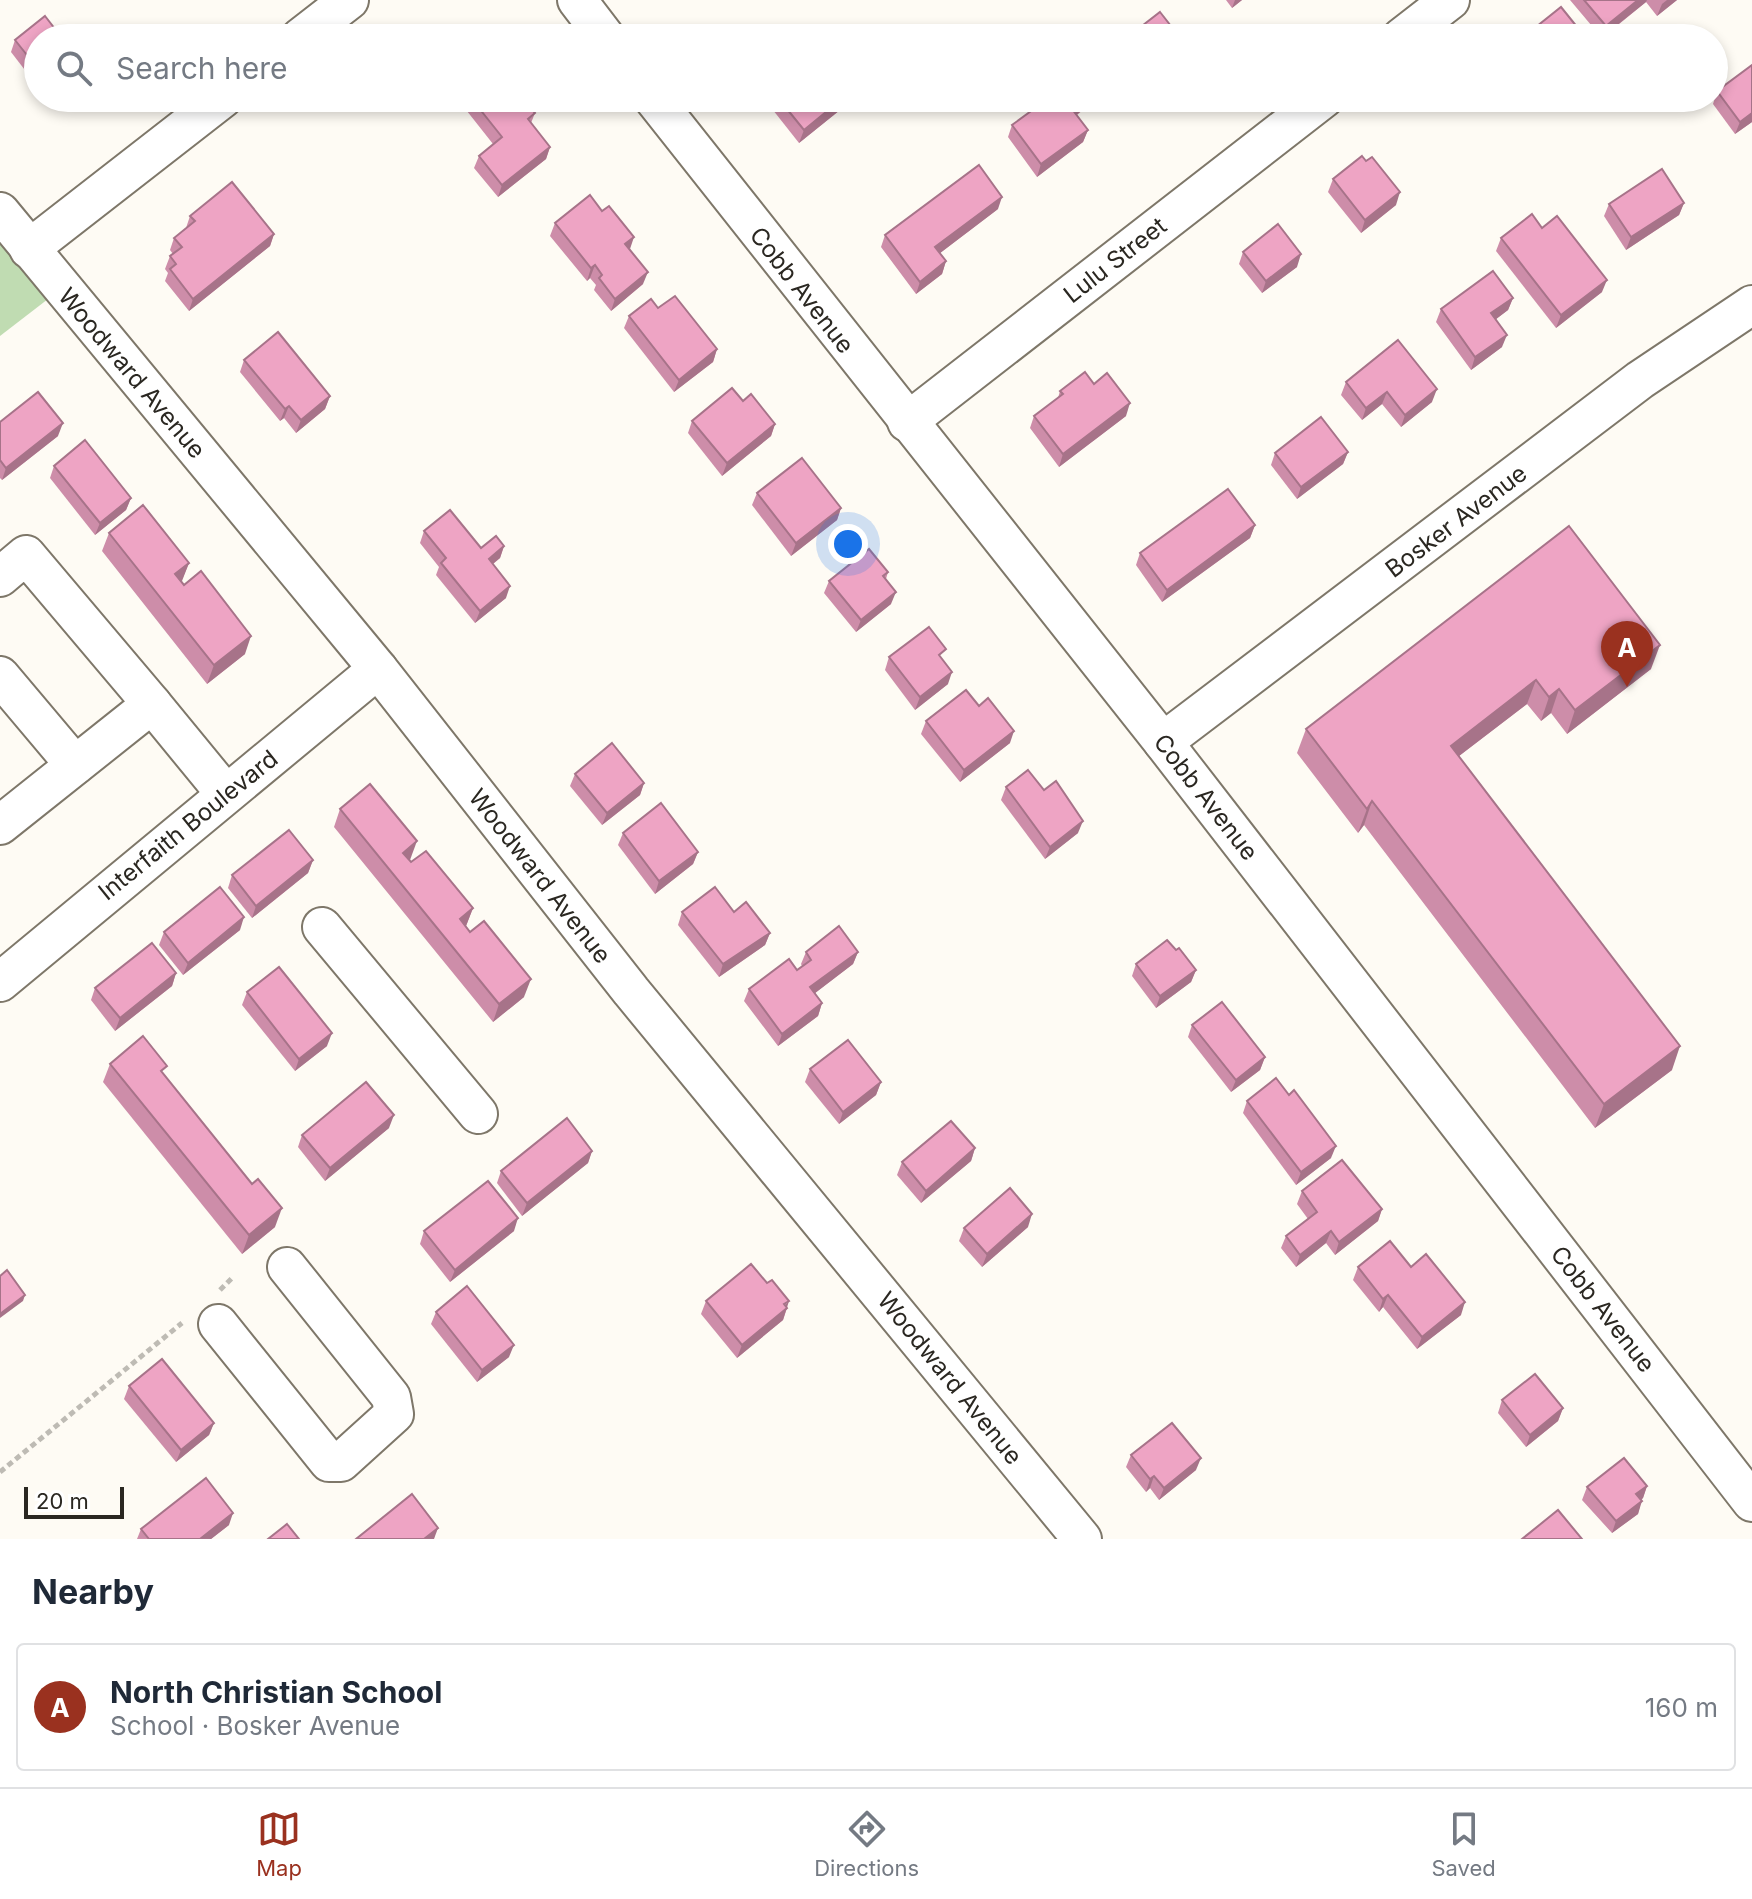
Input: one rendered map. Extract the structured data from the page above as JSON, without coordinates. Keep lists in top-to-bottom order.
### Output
{
  "streets": {
    "street": [
      "Lulu Street",
      "Cobb Avenue",
      "Woodward Avenue",
      "Bosker Avenue",
      "Interfaith Boulevard"
    ]
  },
  "crossings": [
    ["Lulu Street", "Cobb Avenue"],
    ["Cobb Avenue", "Bosker Avenue"],
    ["Woodward Avenue", "Interfaith Boulevard"]
  ],
  "scale_bar": "20 m",
  "page": {
    "search": "Search here",
    "pins": "A",
    "scale": "20 m",
    "heading": "Nearby",
    "list": [
      {
        "mark": "A",
        "name": "North Christian School",
        "note": "School · Bosker Avenue",
        "value": "160 m"
      }
    ],
    "nav": ["Map", "Directions", "Saved"]
  }
}
